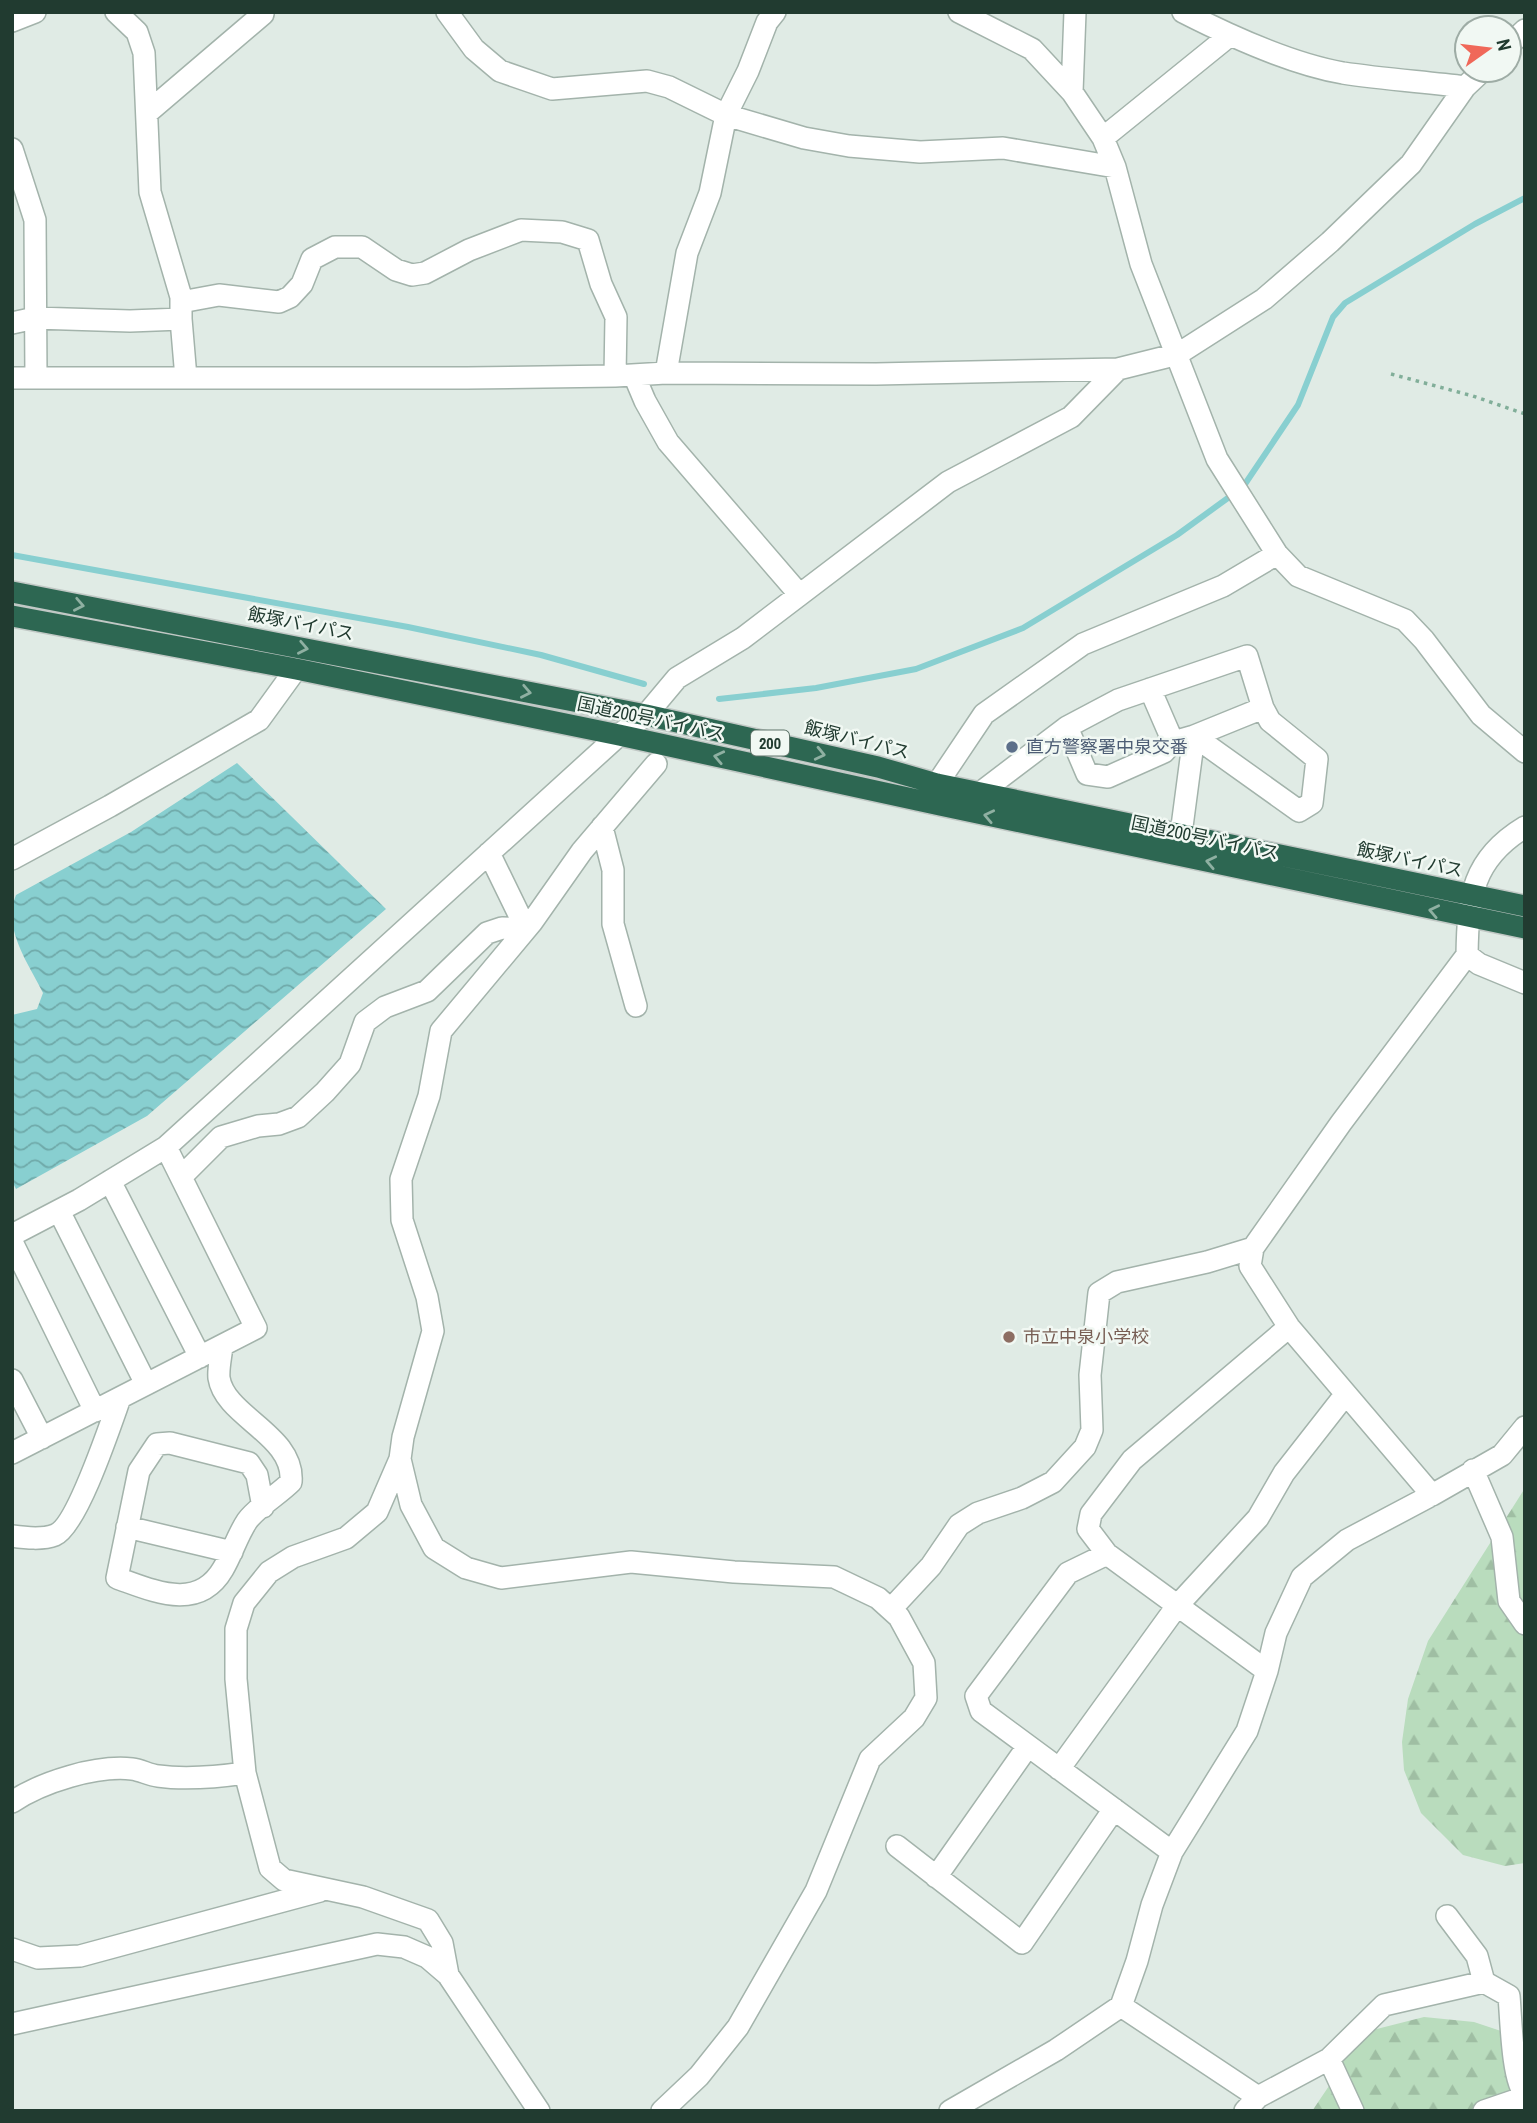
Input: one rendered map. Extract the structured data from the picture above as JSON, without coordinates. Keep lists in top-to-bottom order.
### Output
{
  "streets": {
    "highway": ["飯塚バイパス", "国道200号バイパス", "200"]
  },
  "one_way": ["飯塚バイパス", "国道200号バイパス"],
  "places": ["直方警察署中泉交番", "市立中泉小学校"],
  "north": "right"
}
